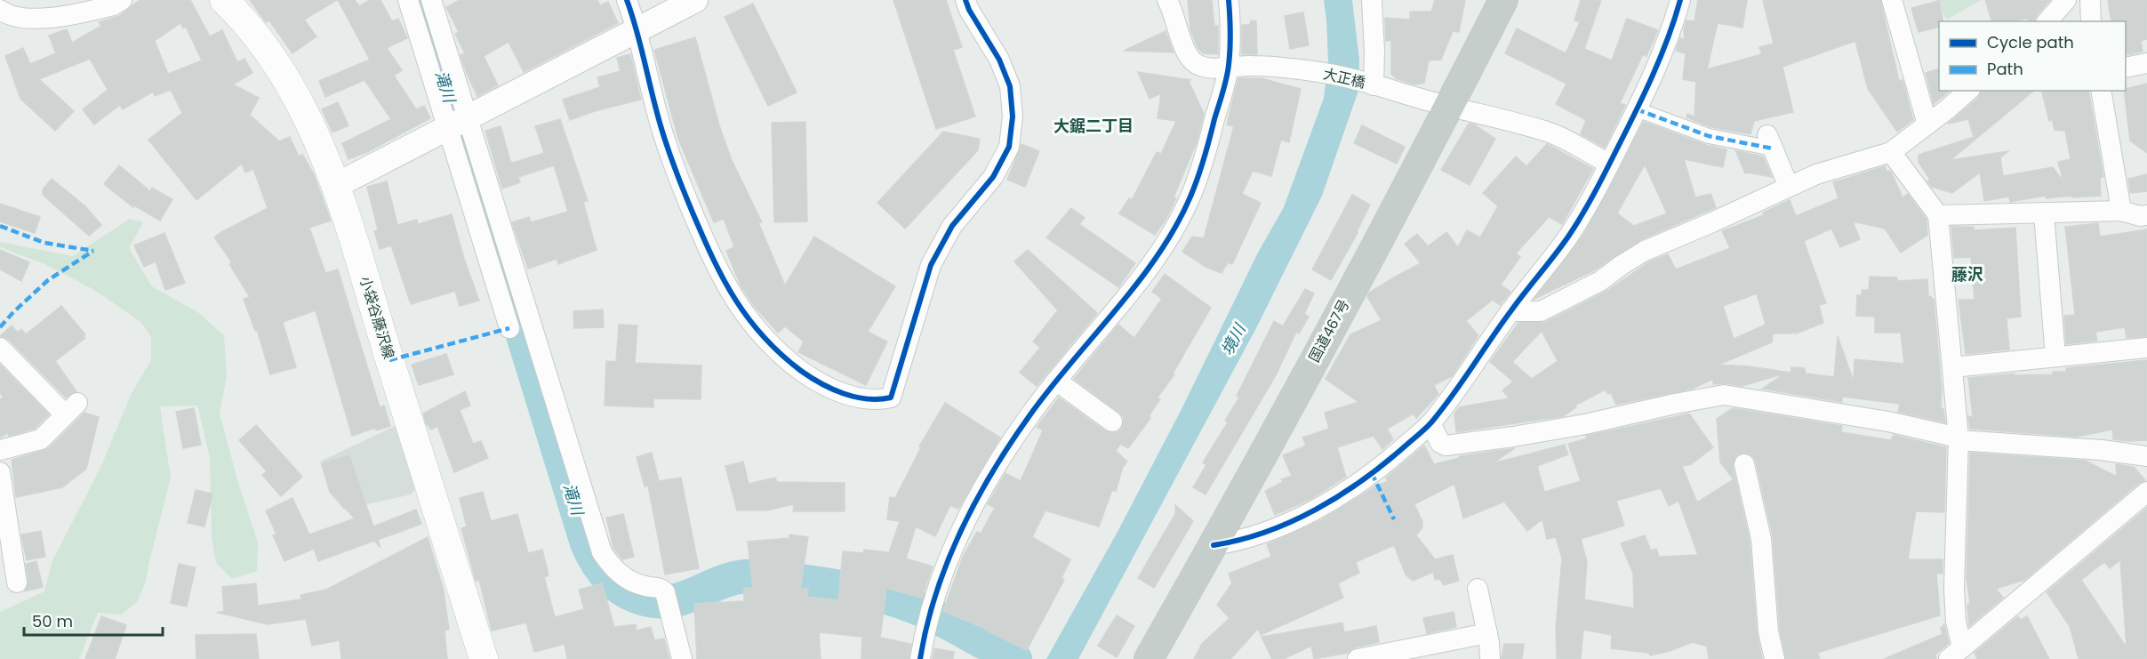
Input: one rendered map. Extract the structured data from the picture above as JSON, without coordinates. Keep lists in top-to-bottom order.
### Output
{
  "streets": {
    "highway": ["国道467号"],
    "main road": ["小袋谷藤沢線"],
    "street": ["大正橋"]
  },
  "crossings": [
    ["大正橋", "国道467号"]
  ],
  "districts": ["大鋸二丁目", "藤沢"],
  "water": ["滝川", "境川"],
  "legend": ["Cycle path", "Path"],
  "scale_bar": "50 m"
}
